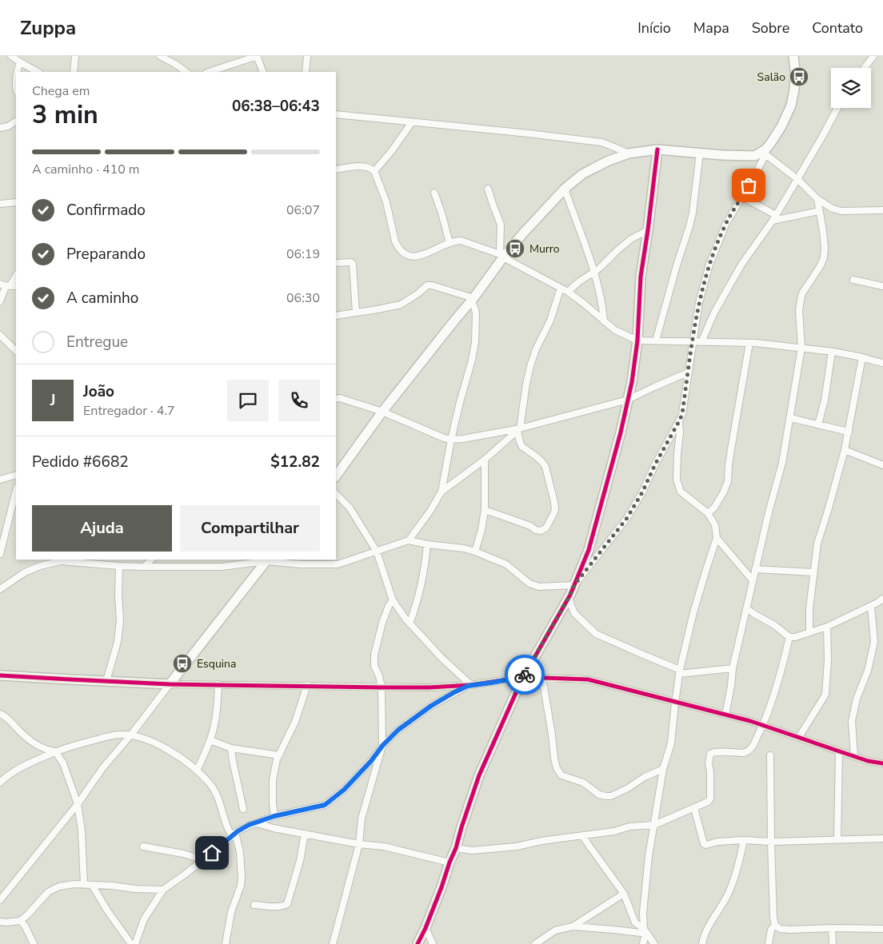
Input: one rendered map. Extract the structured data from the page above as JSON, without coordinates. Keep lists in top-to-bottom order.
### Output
{
  "places": {
    "bus stop": ["Salão", "Murro", "Esquina"]
  },
  "page": {
    "header": "Zuppa",
    "nav": [
      "Início",
      "Mapa",
      "Sobre",
      "Contato"
    ],
    "heading": ["3 min", "Chega em", "06:38–06:43"],
    "panel": [
      "João",
      "Entregador · 4.7",
      "Pedido #6682",
      "$12.82"
    ],
    "bar": "A caminho · 410 m",
    "list": [
      ["Confirmado", "06:07"],
      ["Preparando", "06:19"],
      ["A caminho", "06:30"],
      "Entregue"
    ],
    "round": "J",
    "buttons": ["Ajuda", "Compartilhar"]
  }
}
